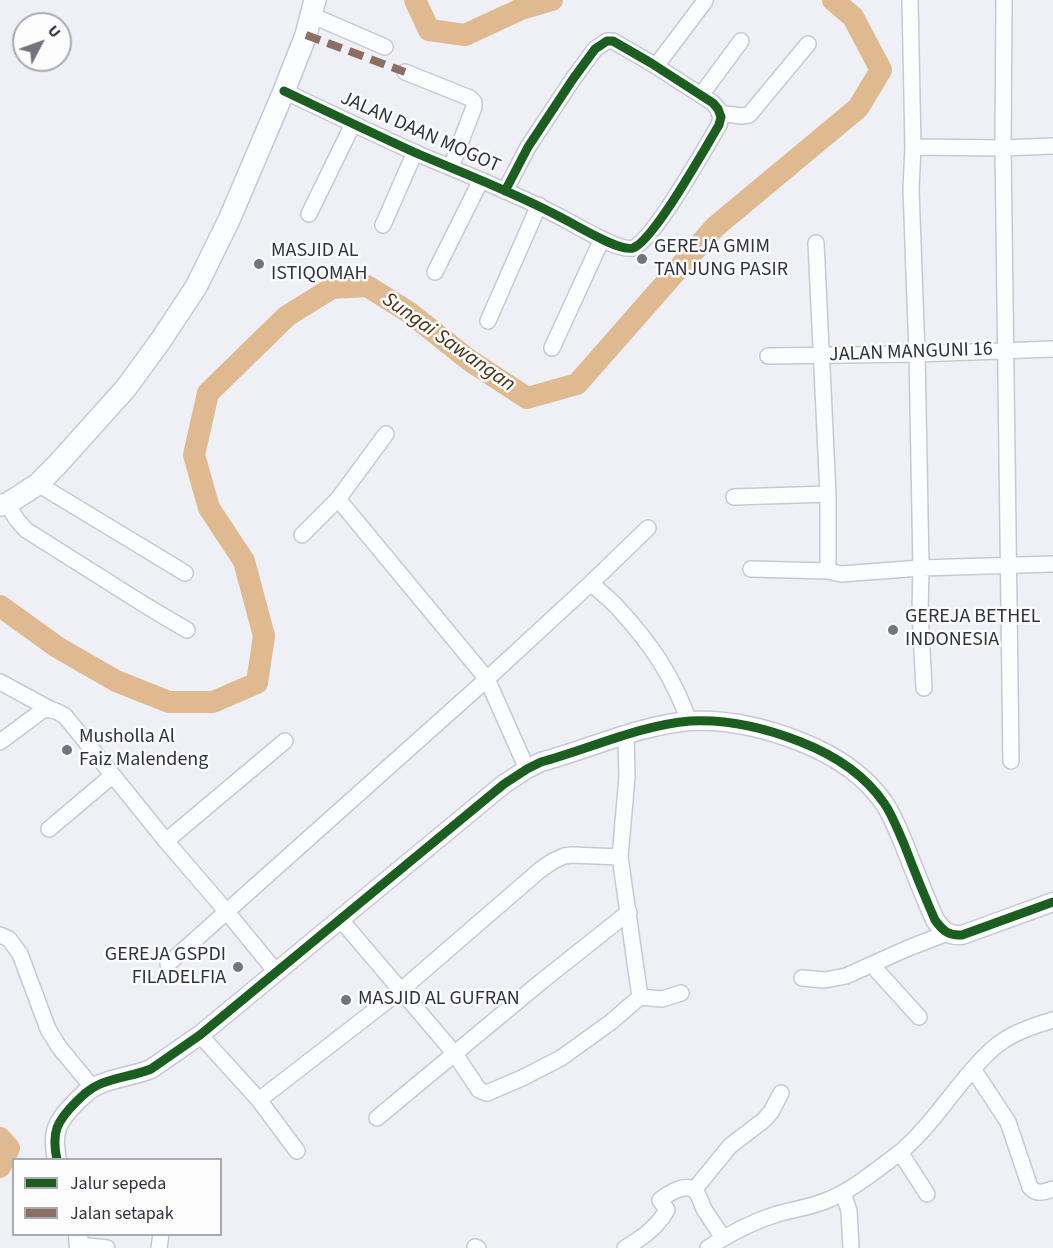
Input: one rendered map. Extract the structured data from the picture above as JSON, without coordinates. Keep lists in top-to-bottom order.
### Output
{
  "streets": {
    "street": ["JALAN DAAN MOGOT", "JALAN MANGUNI 16"]
  },
  "water": ["Sungai Sawangan"],
  "places": [
    "GEREJA GMIM TANJUNG PASIR",
    "MASJID AL ISTIQOMAH",
    "GEREJA BETHEL INDONESIA",
    "Musholla Al Faiz Malendeng",
    "GEREJA GSPDI FILADELFIA",
    "MASJID AL GUFRAN"
  ],
  "legend": ["Jalur sepeda", "Jalan setapak"],
  "north": "top right"
}
